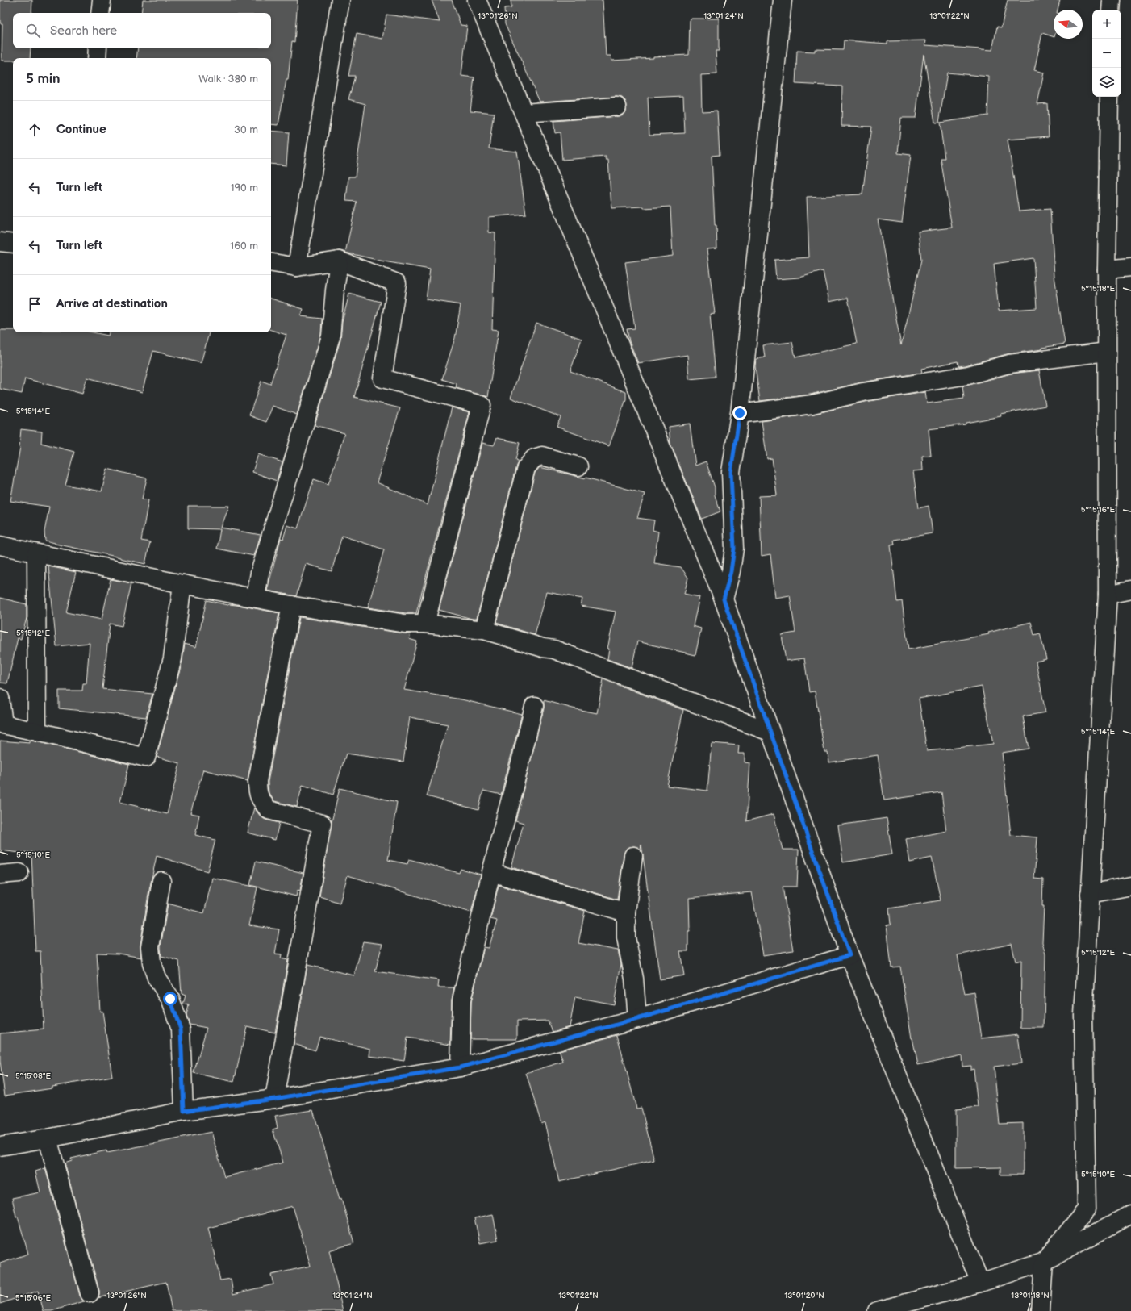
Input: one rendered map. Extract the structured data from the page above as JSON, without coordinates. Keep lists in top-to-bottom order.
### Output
{
  "north": "left",
  "page": {
    "map_buttons": ["+", "−"],
    "search": "Search here",
    "heading": ["5 min", "Walk · 380 m"],
    "list": [
      ["Continue", "30 m"],
      ["Turn left", "190 m"],
      ["Turn left", "160 m"],
      "Arrive at destination"
    ]
  },
  "coordinates": [
    "13°01'26\"N",
    "13°01'24\"N",
    "13°01'22\"N",
    "5°15'18\"E",
    "5°15'14\"E",
    "5°15'16\"E",
    "5°15'12\"E",
    "5°15'10\"E",
    "5°15'08\"E",
    "13°01'20\"N",
    "13°01'18\"N",
    "5°15'06\"E"
  ]
}
